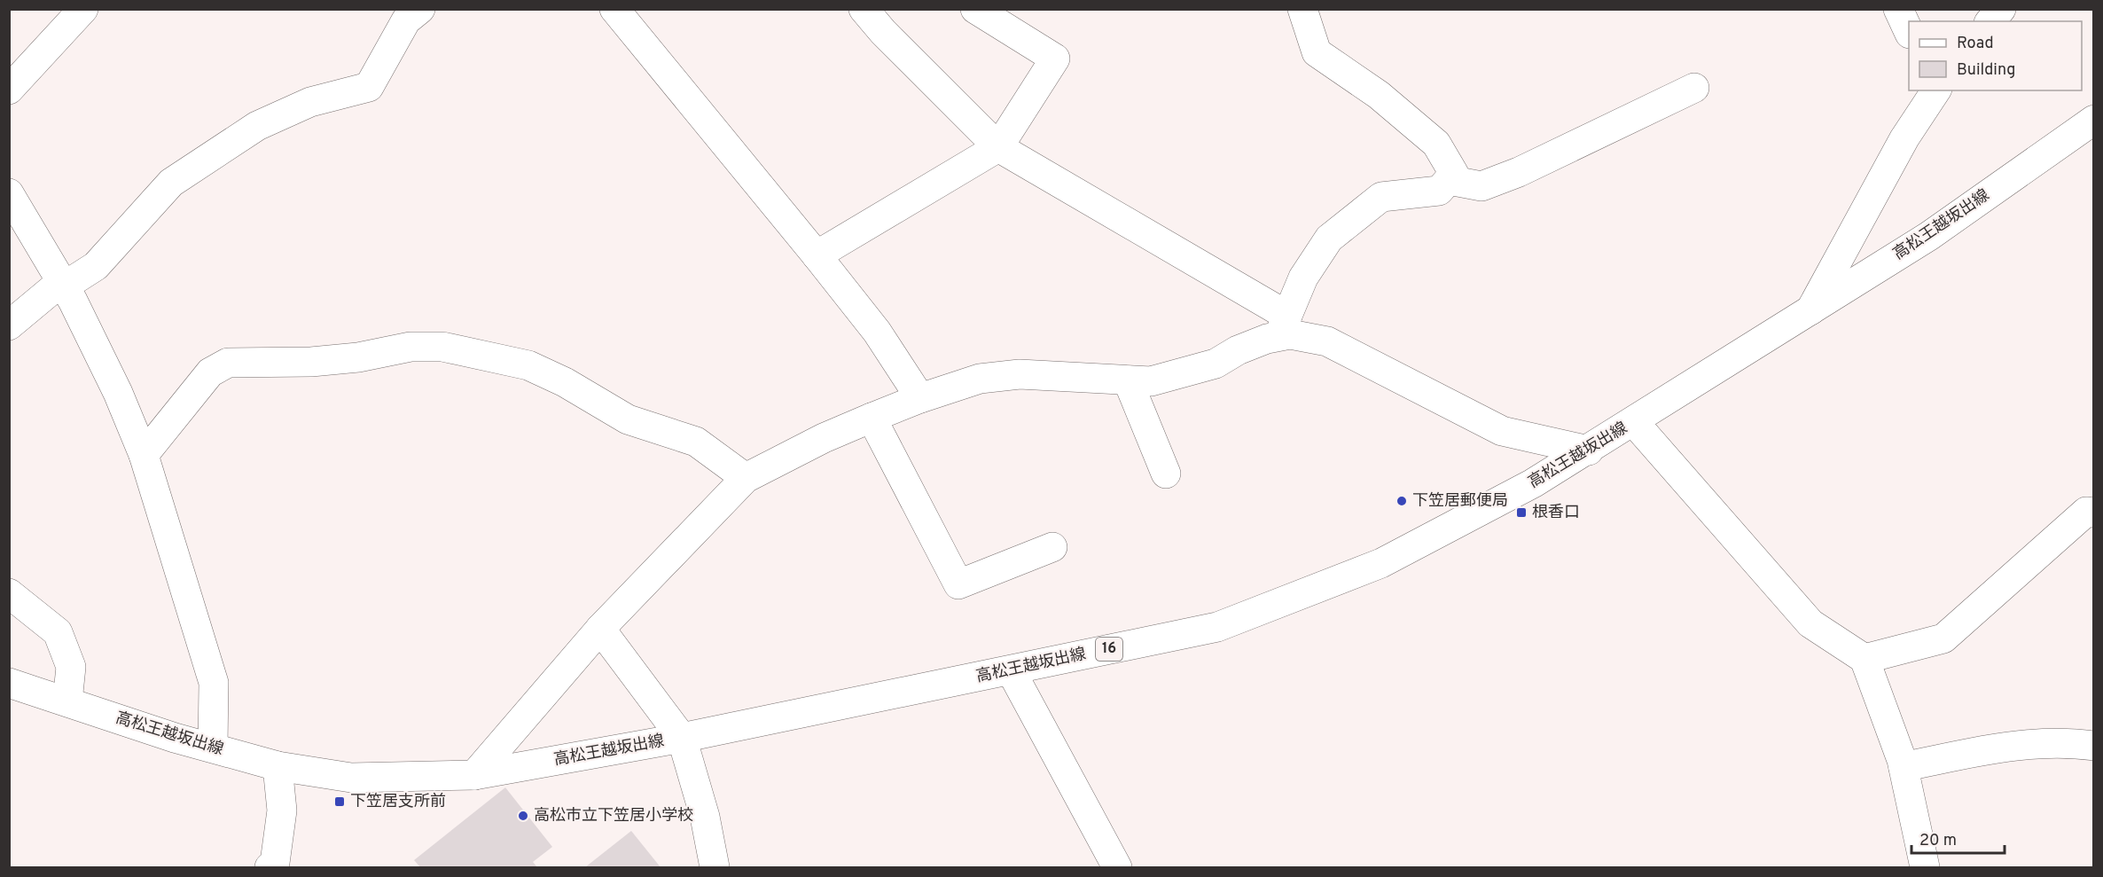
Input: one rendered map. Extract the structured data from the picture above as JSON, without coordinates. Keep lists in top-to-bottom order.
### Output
{
  "streets": {
    "street": ["高松王越坂出線", "16"]
  },
  "places": {
    "other": ["下笠居郵便局", "高松市立下笠居小学校"],
    "transit": ["根香口", "下笠居支所前"]
  },
  "legend": ["Road", "Building"],
  "scale_bar": "20 m"
}
